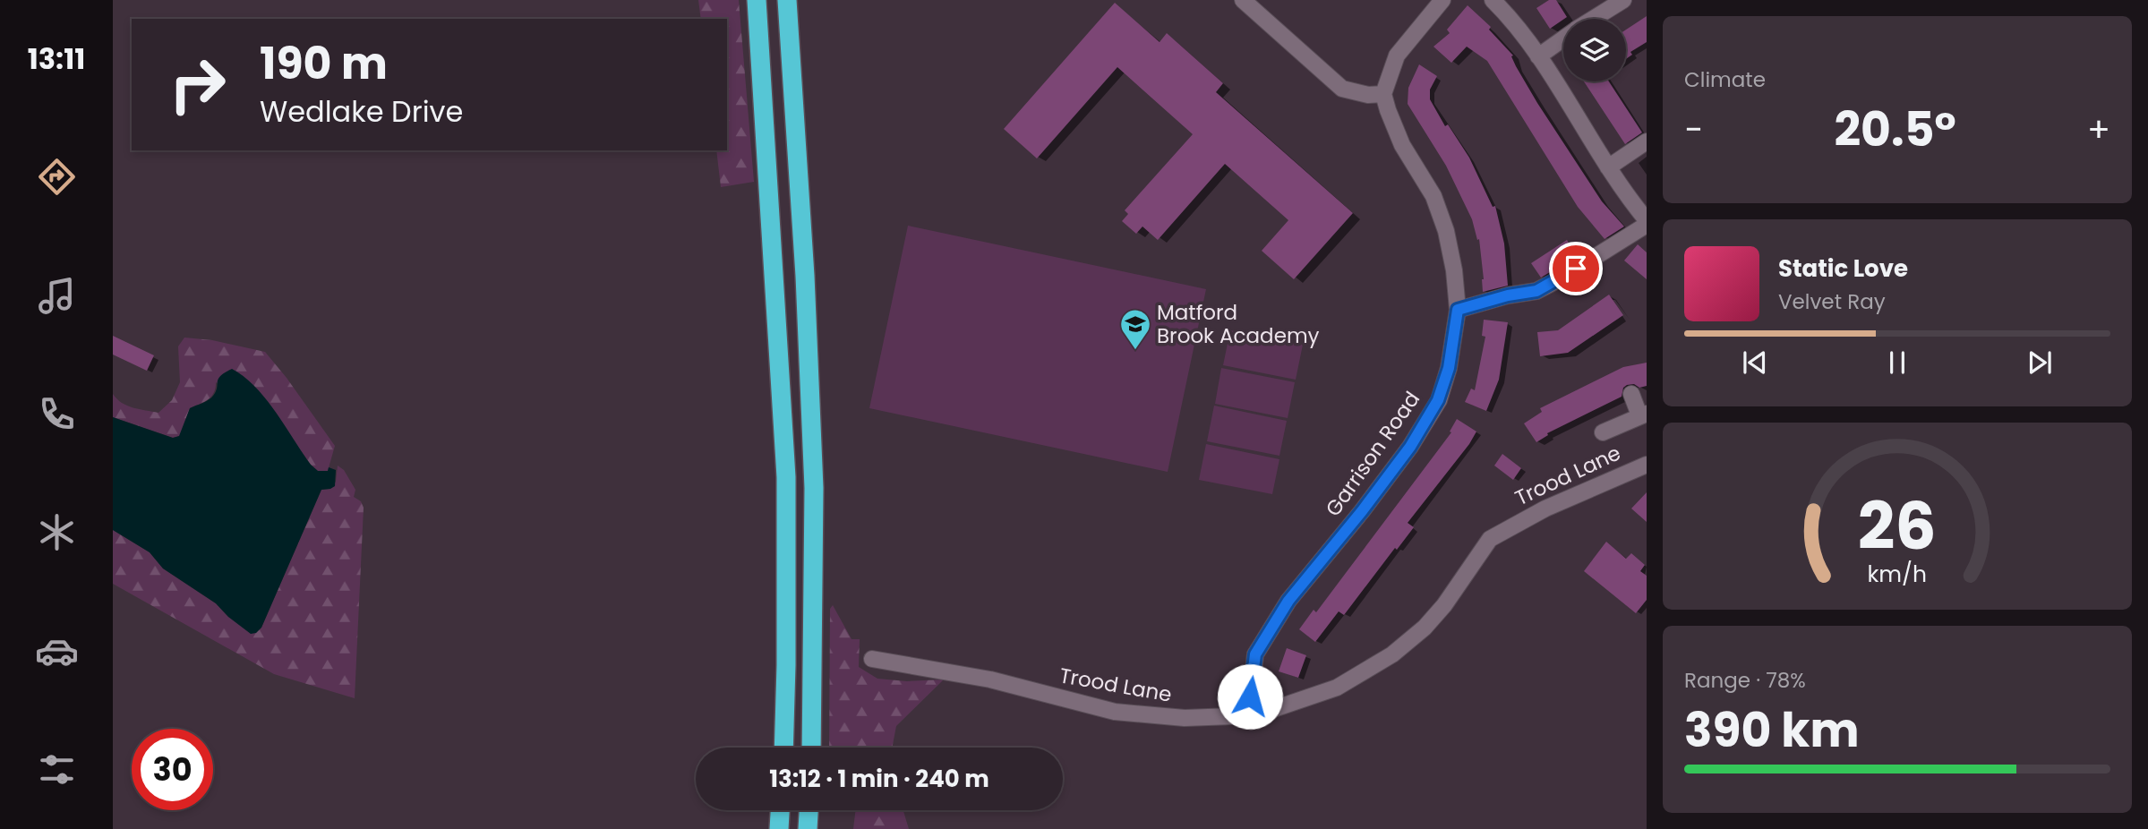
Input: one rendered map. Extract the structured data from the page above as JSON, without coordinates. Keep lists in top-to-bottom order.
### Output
{
  "streets": {
    "street": ["Garrison Road", "Trood Lane"]
  },
  "crossings": [
    ["Garrison Road", "Trood Lane"]
  ],
  "places": {
    "school or university": ["Matford Brook Academy"]
  },
  "page": {
    "tabs": "13:11",
    "tile": [
      "Climate",
      ["Range · 78%", "390 km"]
    ],
    "turn": ["190 m", "Wedlake Drive"],
    "heat": ["−", "20.5°", "+"],
    "song": ["Static Love", "Velvet Ray"],
    "limit": "30",
    "trip": "13:12 · 1 min · 240 m",
    "gauge": ["26", "km/h"]
  }
}
